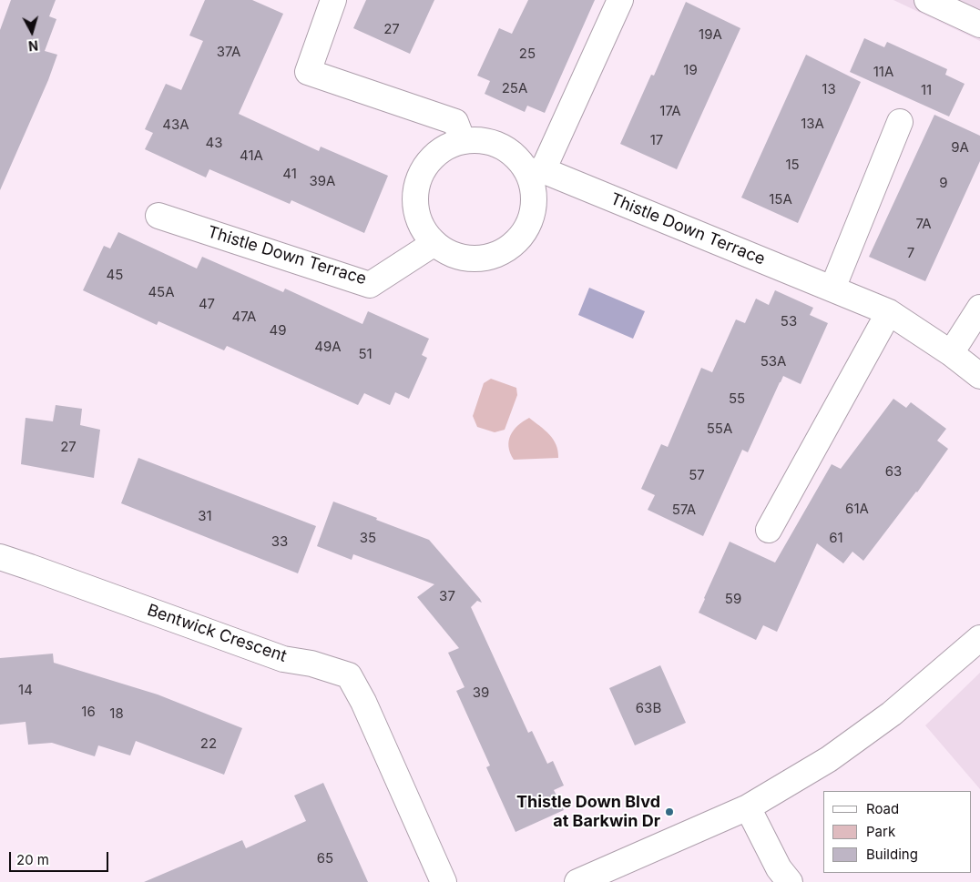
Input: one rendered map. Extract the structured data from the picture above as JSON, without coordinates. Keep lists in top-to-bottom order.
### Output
{
  "streets": {
    "street": ["Thistle Down Terrace", "Bentwick Crescent"]
  },
  "places": ["Thistle Down Blvd at Barkwin Dr"],
  "house_numbers": [
    "27",
    "19A",
    "37A",
    "25",
    "19",
    "11A",
    "25A",
    "13",
    "11",
    "17A",
    "13A",
    "43A",
    "17",
    "43",
    "9A",
    "41A",
    "15",
    "41",
    "39A",
    "9",
    "15A",
    "7A",
    "7",
    "45",
    "45A",
    "47",
    "47A",
    "53",
    "49",
    "49A",
    "51",
    "53A",
    "55",
    "55A",
    "27",
    "63",
    "57",
    "61A",
    "57A",
    "31",
    "35",
    "61",
    "33",
    "37",
    "59",
    "14",
    "39",
    "63B",
    "16",
    "18",
    "22",
    "65"
  ],
  "legend": ["Road", "Park", "Building"],
  "scale_bar": "20 m",
  "north": "bottom"
}
